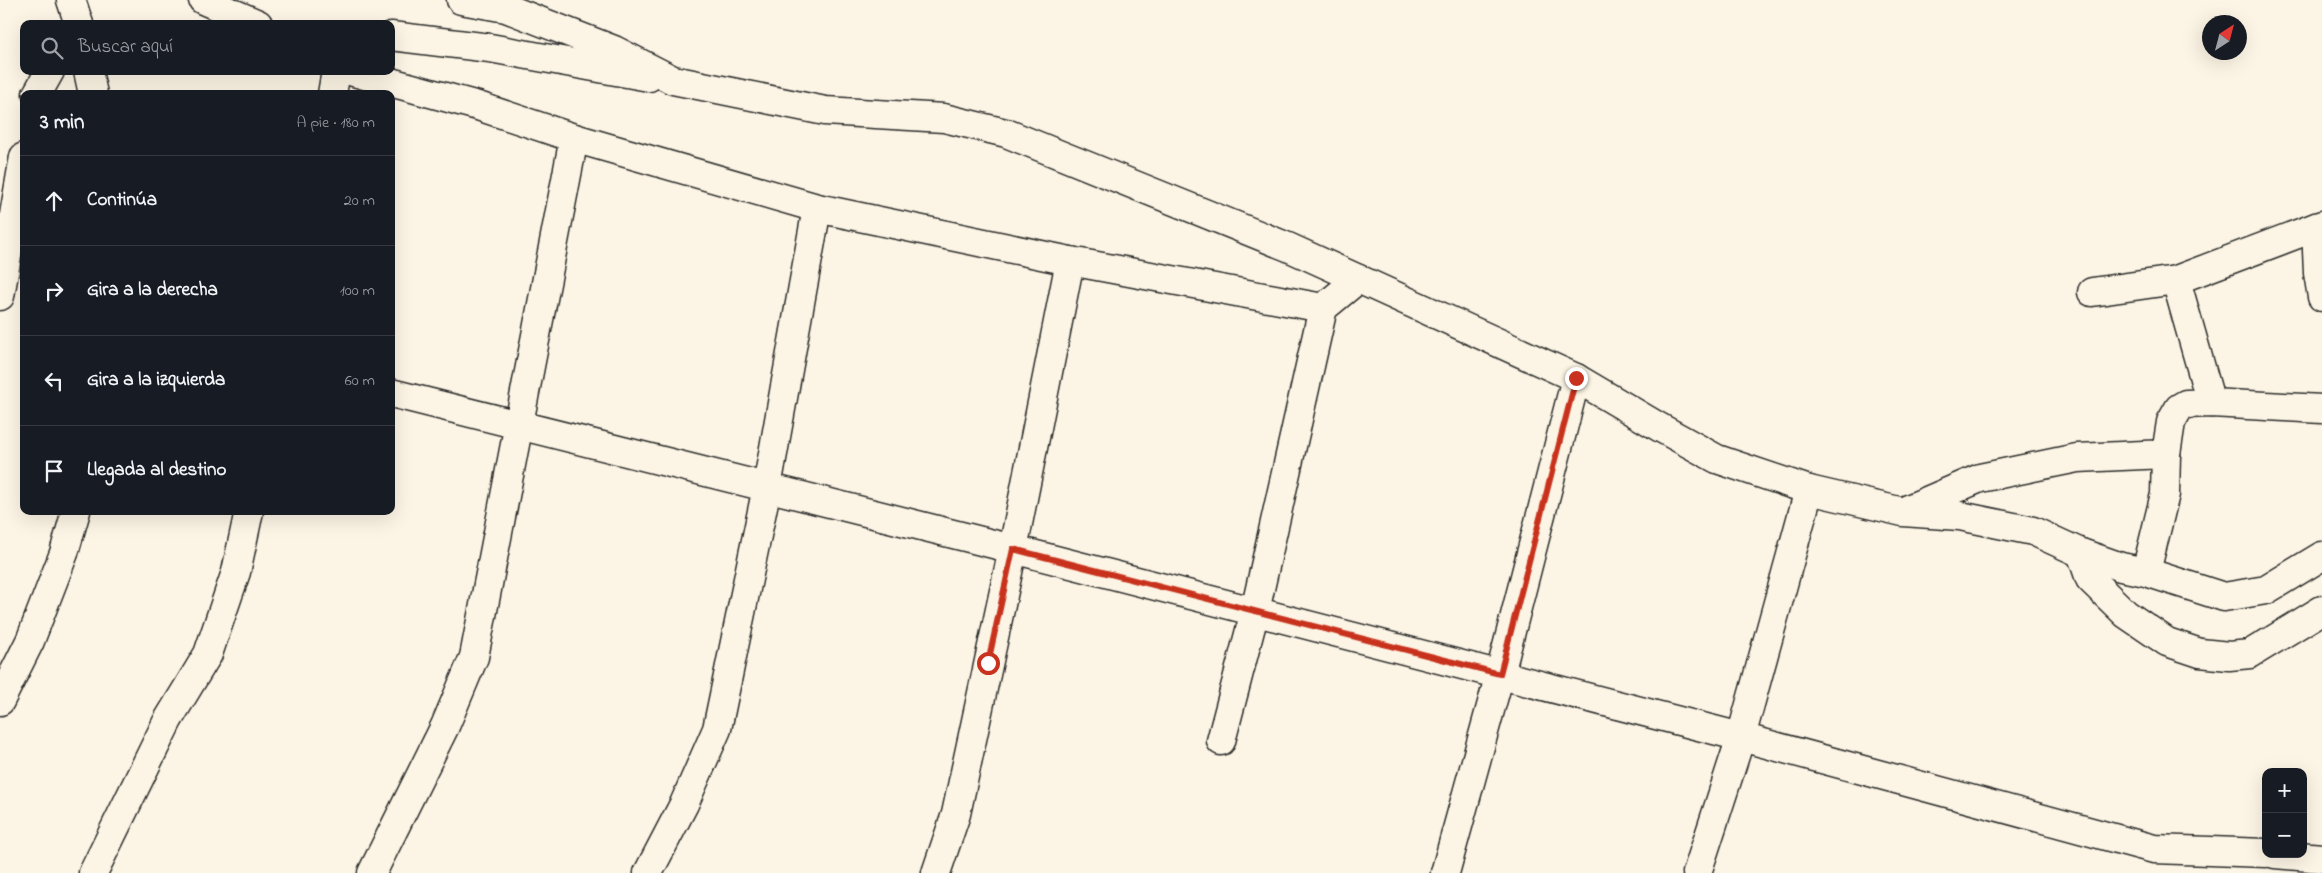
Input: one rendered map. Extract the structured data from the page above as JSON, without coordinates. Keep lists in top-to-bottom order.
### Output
{
  "north": "top right",
  "page": {
    "search": "Buscar aquí",
    "heading": ["3 min", "A pie · 180 m"],
    "list": [
      ["Continúa", "20 m"],
      ["Gira a la derecha", "100 m"],
      ["Gira a la izquierda", "60 m"],
      "Llegada al destino"
    ],
    "map_buttons": ["+", "−"]
  }
}
